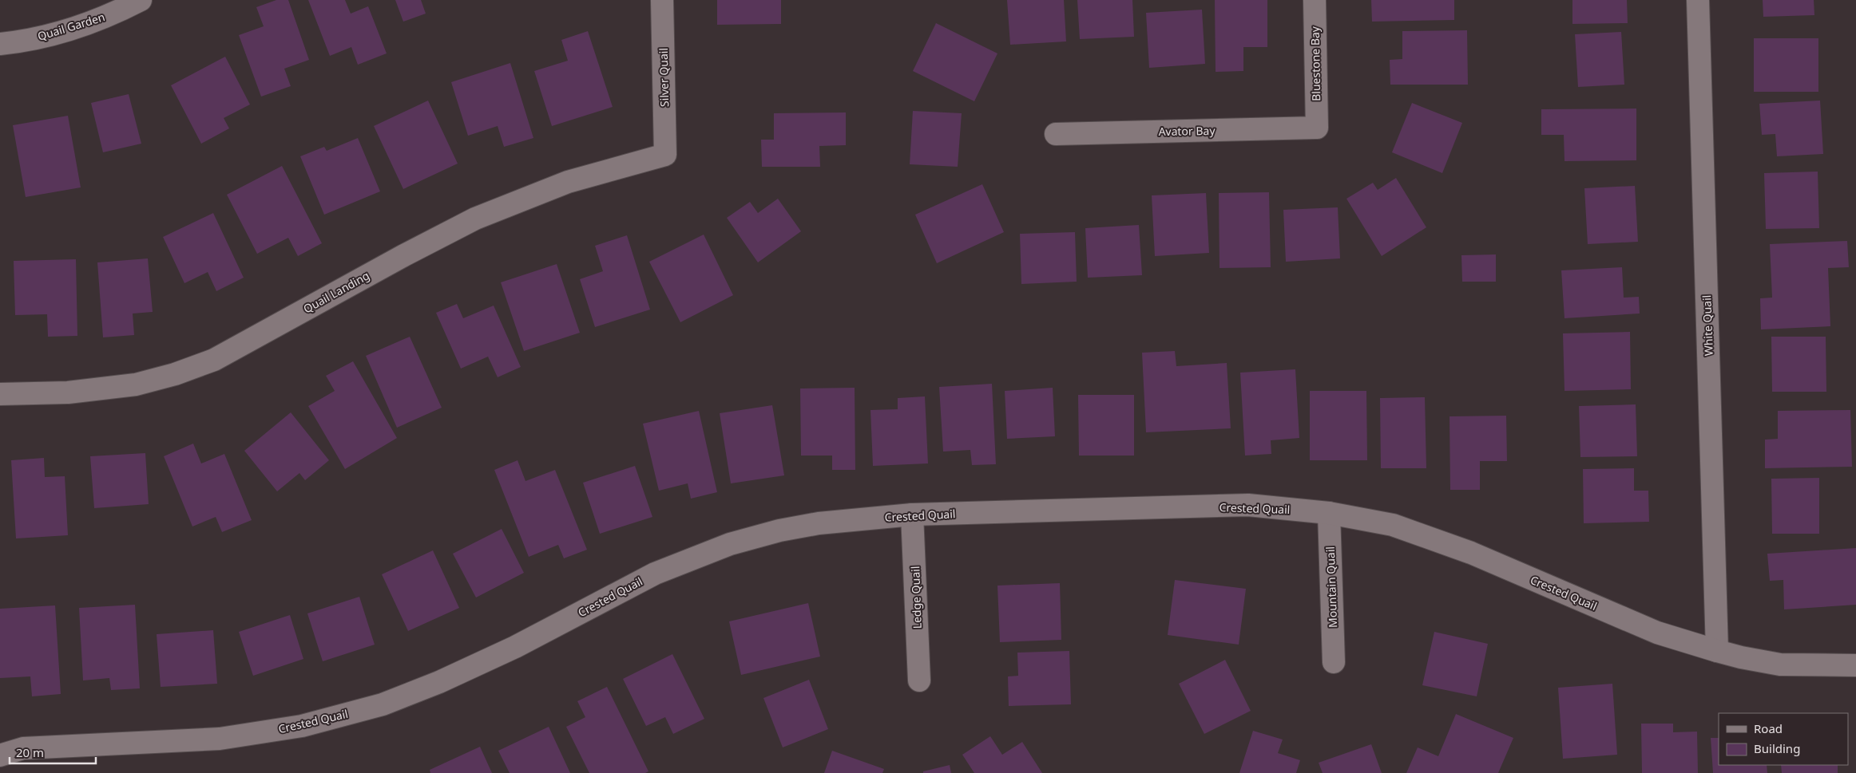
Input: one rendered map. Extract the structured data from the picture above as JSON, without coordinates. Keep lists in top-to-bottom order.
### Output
{
  "streets": {
    "street": [
      "Quail Garden",
      "Bluestone Bay",
      "Silver Quail",
      "Avator Bay",
      "Quail Landing",
      "White Quail",
      "Crested Quail",
      "Mountain Quail",
      "Ledge Quail"
    ]
  },
  "crossings": [
    ["Bluestone Bay", "Avator Bay"],
    ["Silver Quail", "Quail Landing"],
    ["White Quail", "Crested Quail"],
    ["Crested Quail", "Mountain Quail"],
    ["Crested Quail", "Ledge Quail"]
  ],
  "legend": ["Road", "Building"],
  "scale_bar": "20 m"
}
